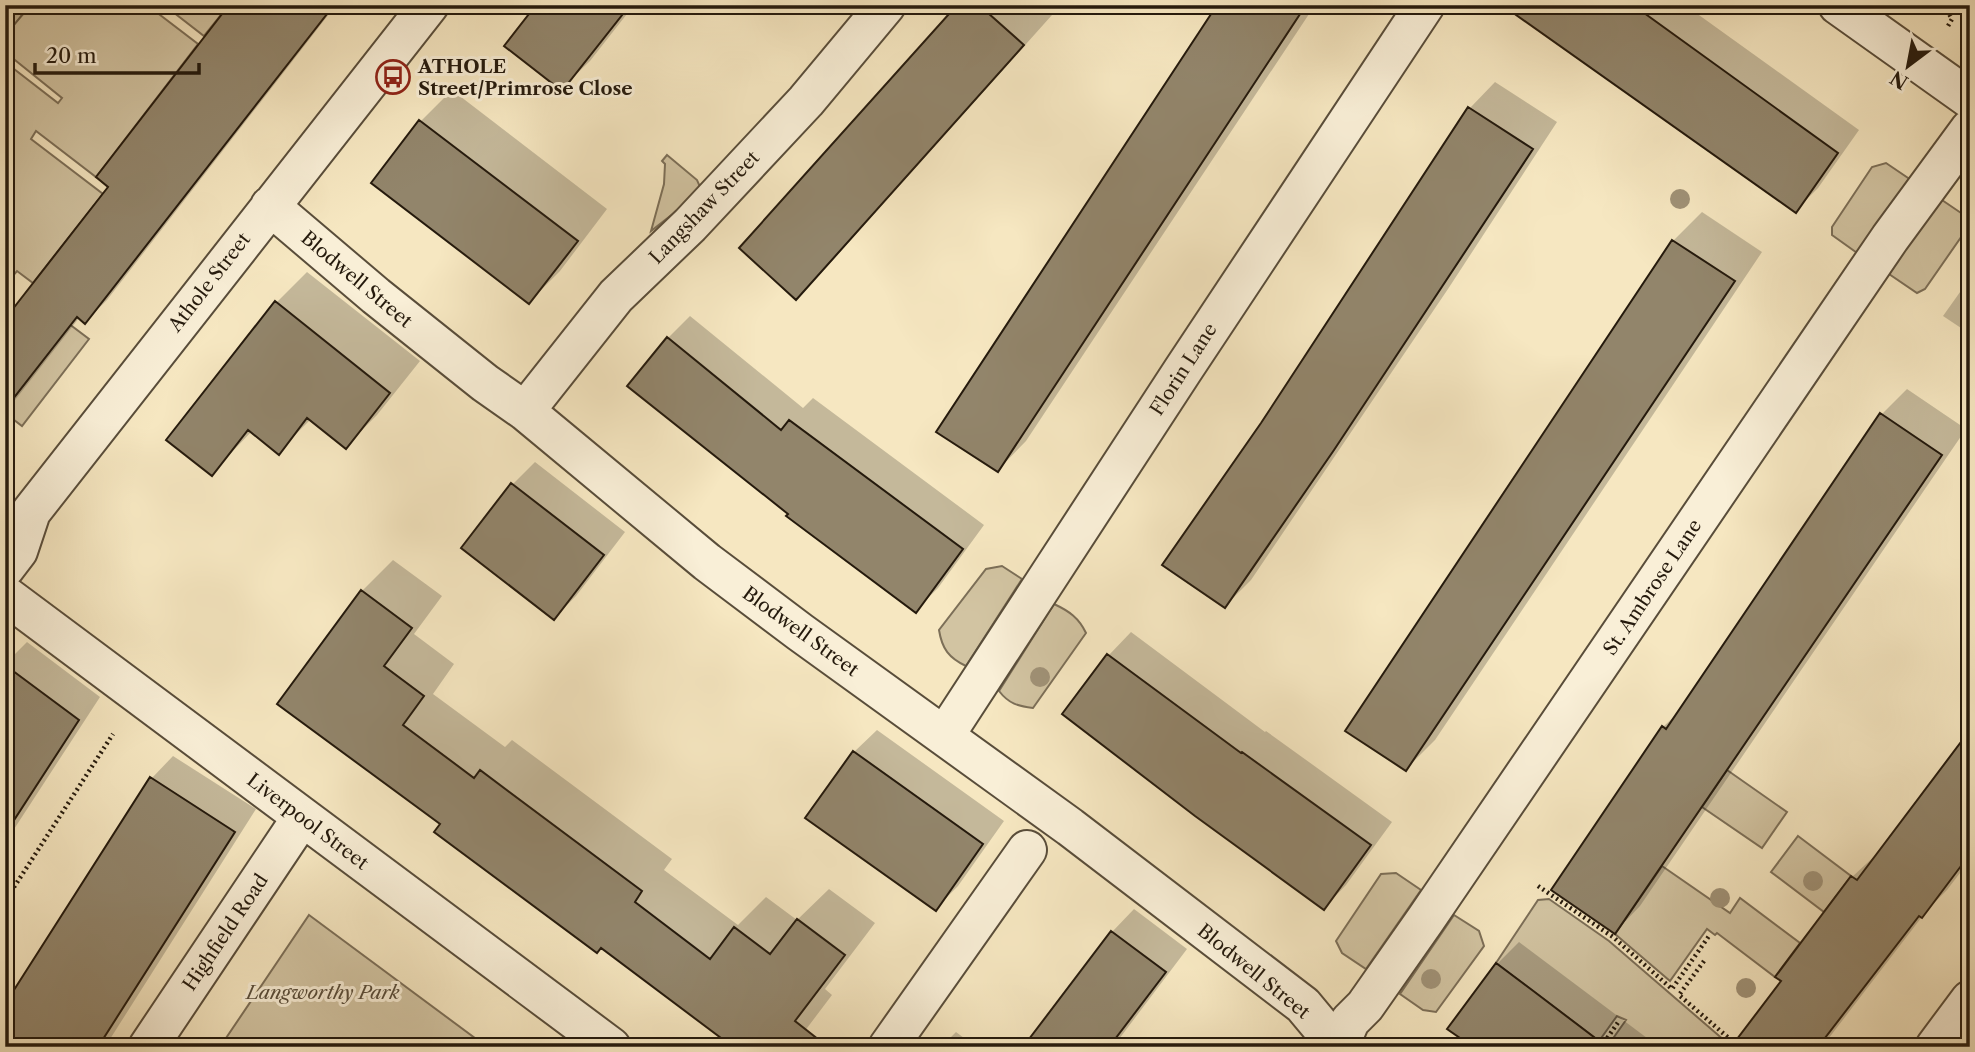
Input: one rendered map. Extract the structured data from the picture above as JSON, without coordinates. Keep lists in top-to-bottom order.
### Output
{
  "streets": {
    "street": [
      "Langshaw Street",
      "Blodwell Street",
      "Athole Street",
      "Florin Lane",
      "St. Ambrose Lane",
      "Liverpool Street",
      "Highfield Road"
    ]
  },
  "crossings": [
    ["Langshaw Street", "Blodwell Street"],
    ["Blodwell Street", "Athole Street"],
    ["Blodwell Street", "Florin Lane"],
    ["Blodwell Street", "St. Ambrose Lane"],
    ["Liverpool Street", "Highfield Road"]
  ],
  "parks": ["Langworthy Park"],
  "places": {
    "bus stop": ["ATHOLE Street/Primrose Close"]
  },
  "scale_bar": "20 m",
  "north": "bottom left"
}
